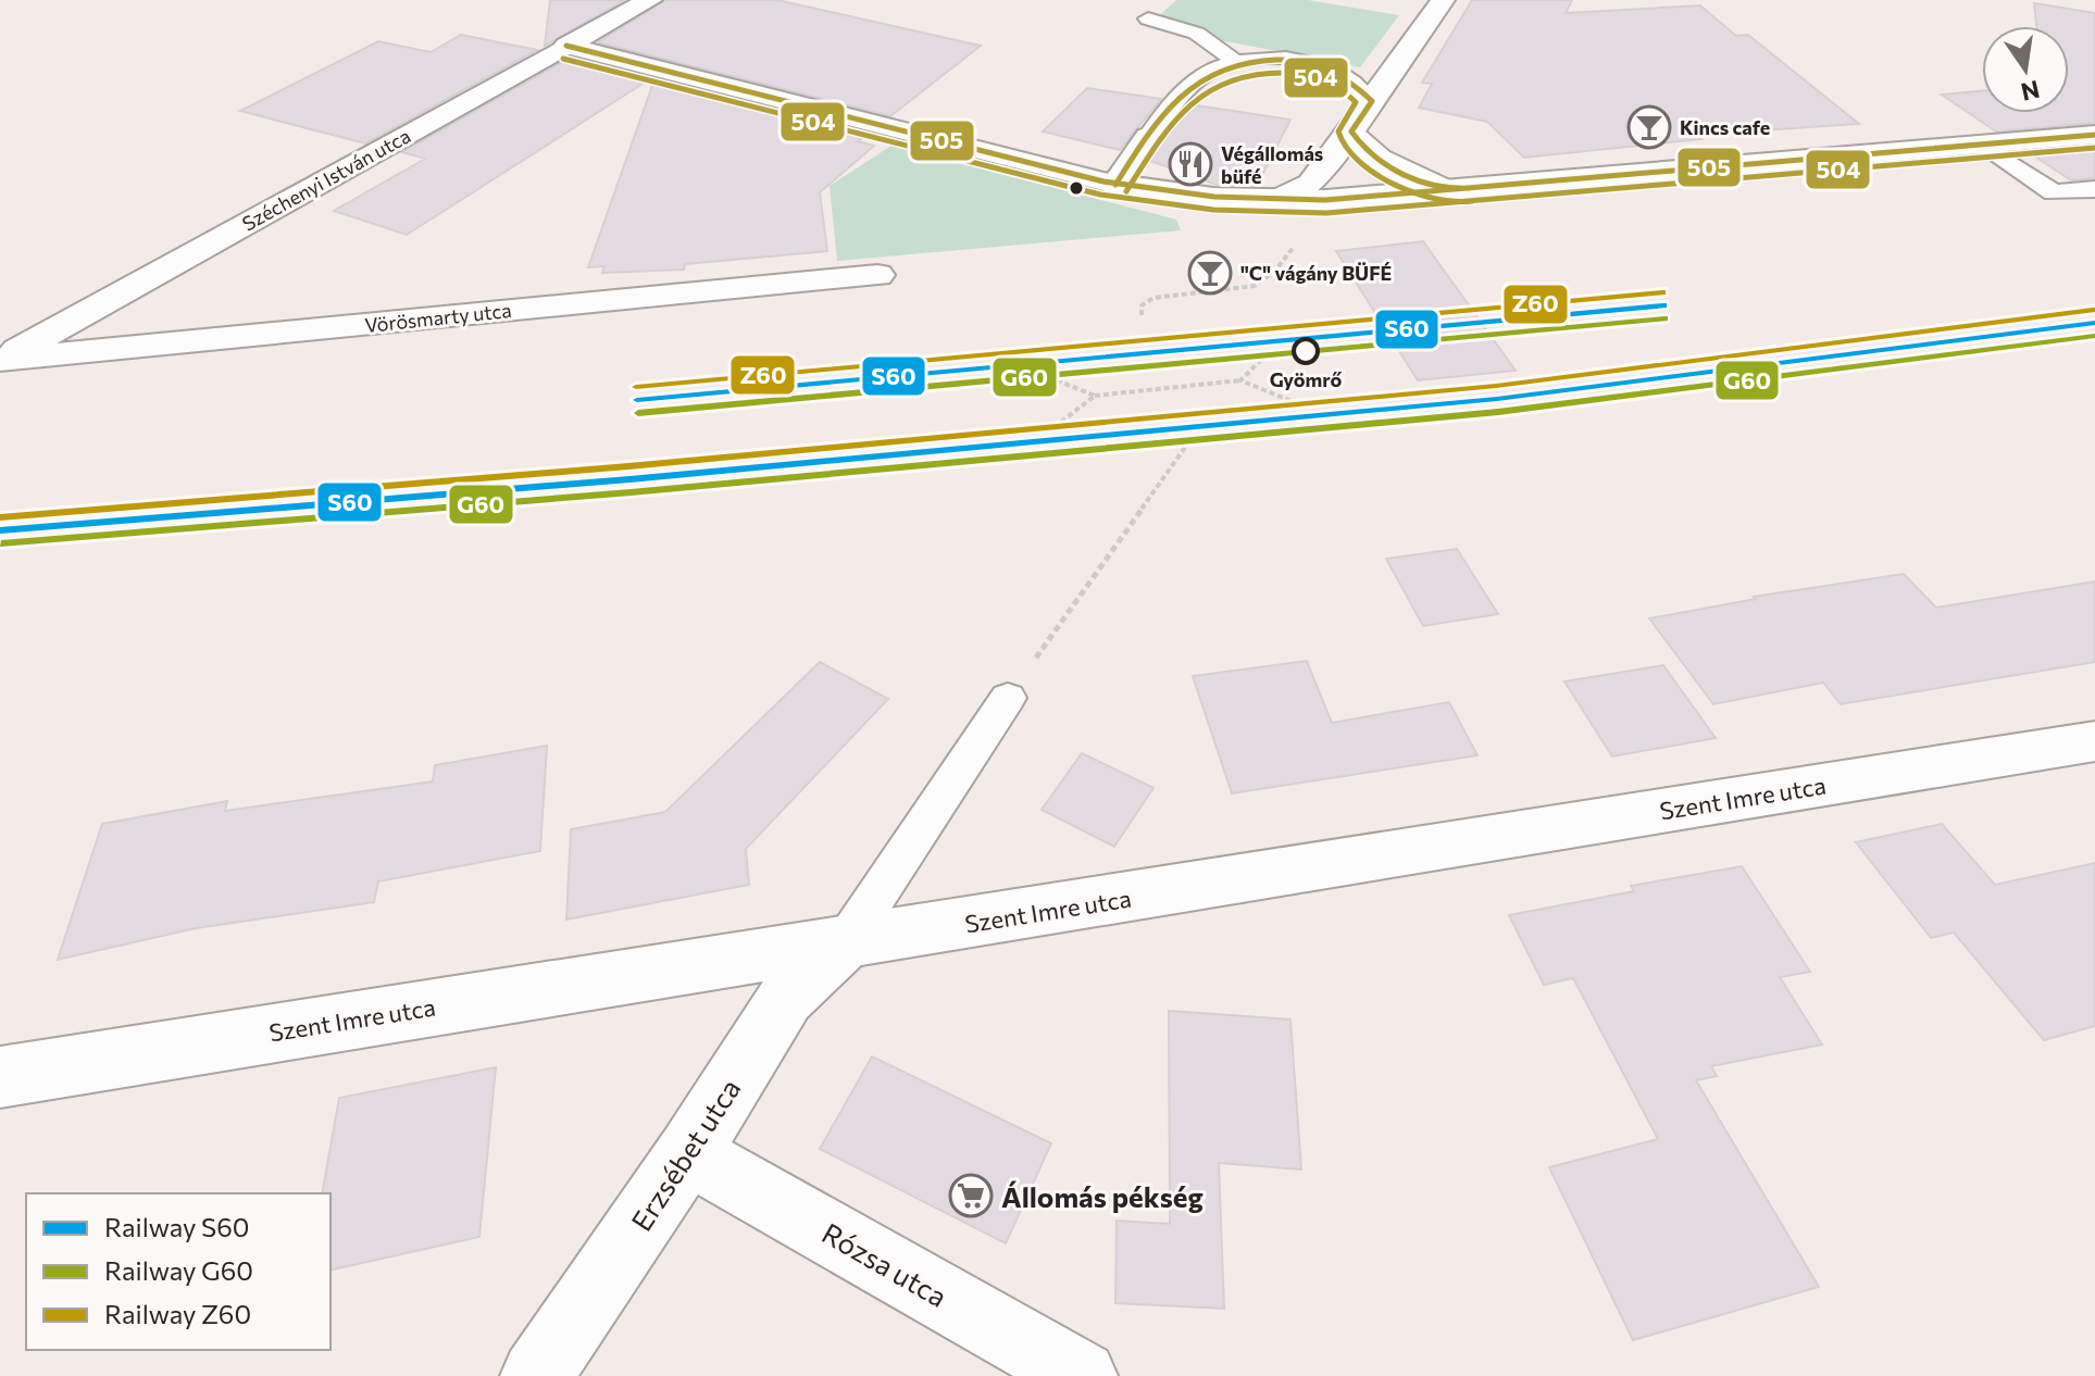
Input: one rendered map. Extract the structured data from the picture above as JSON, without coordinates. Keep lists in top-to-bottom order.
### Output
{
  "streets": {
    "street": [
      "Széchenyi István utca",
      "Vörösmarty utca",
      "Szent Imre utca",
      "Erzsébet utca",
      "Rózsa utca"
    ]
  },
  "crossings": [
    ["Széchenyi István utca", "Vörösmarty utca"],
    ["Szent Imre utca", "Erzsébet utca"],
    ["Erzsébet utca", "Rózsa utca"]
  ],
  "places": {
    "bar": ["Kincs cafe", "\"C\" vágány BÜFÉ"],
    "restaurant": ["Végállomás büfé"],
    "other": ["Gyömrő"],
    "supermarket": ["Állomás pékség"]
  },
  "lines": [
    "transit line 505",
    "transit line 504",
    "rail line Z60",
    "rail line S60",
    "rail line G60"
  ],
  "legend": ["Railway S60", "Railway G60", "Railway Z60"],
  "north": "bottom"
}
